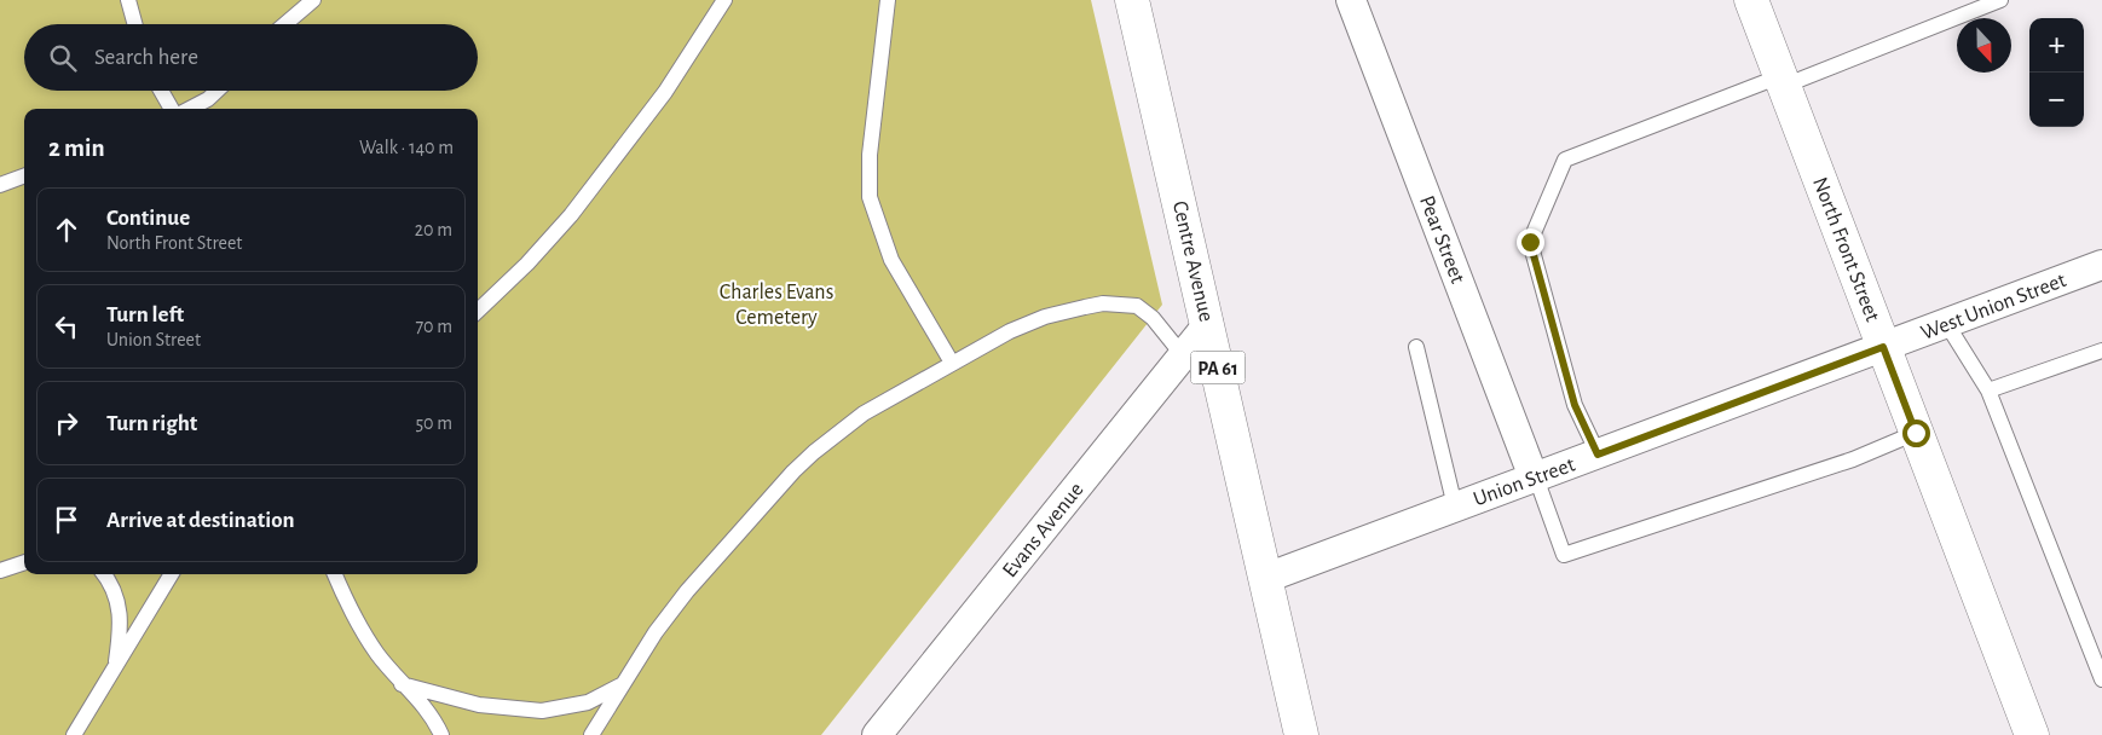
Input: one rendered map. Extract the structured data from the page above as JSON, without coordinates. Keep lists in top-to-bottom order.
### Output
{
  "streets": {
    "street": [
      "Pear Street",
      "North Front Street",
      "Centre Avenue",
      "West Union Street",
      "PA 61",
      "Union Street",
      "Evans Avenue"
    ]
  },
  "crossings": [
    ["Pear Street", "Union Street"],
    ["North Front Street", "West Union Street"],
    ["North Front Street", "Union Street"],
    ["Centre Avenue", "Union Street"],
    ["Centre Avenue", "Evans Avenue"],
    ["West Union Street", "Union Street"]
  ],
  "parks": ["Charles Evans Cemetery"],
  "north": "bottom",
  "page": {
    "map_buttons": ["+", "−"],
    "search": "Search here",
    "heading": ["2 min", "Walk · 140 m"],
    "list": [
      ["Continue", "North Front Street", "20 m"],
      ["Turn left", "Union Street", "70 m"],
      ["Turn right", "50 m"],
      "Arrive at destination"
    ]
  }
}
